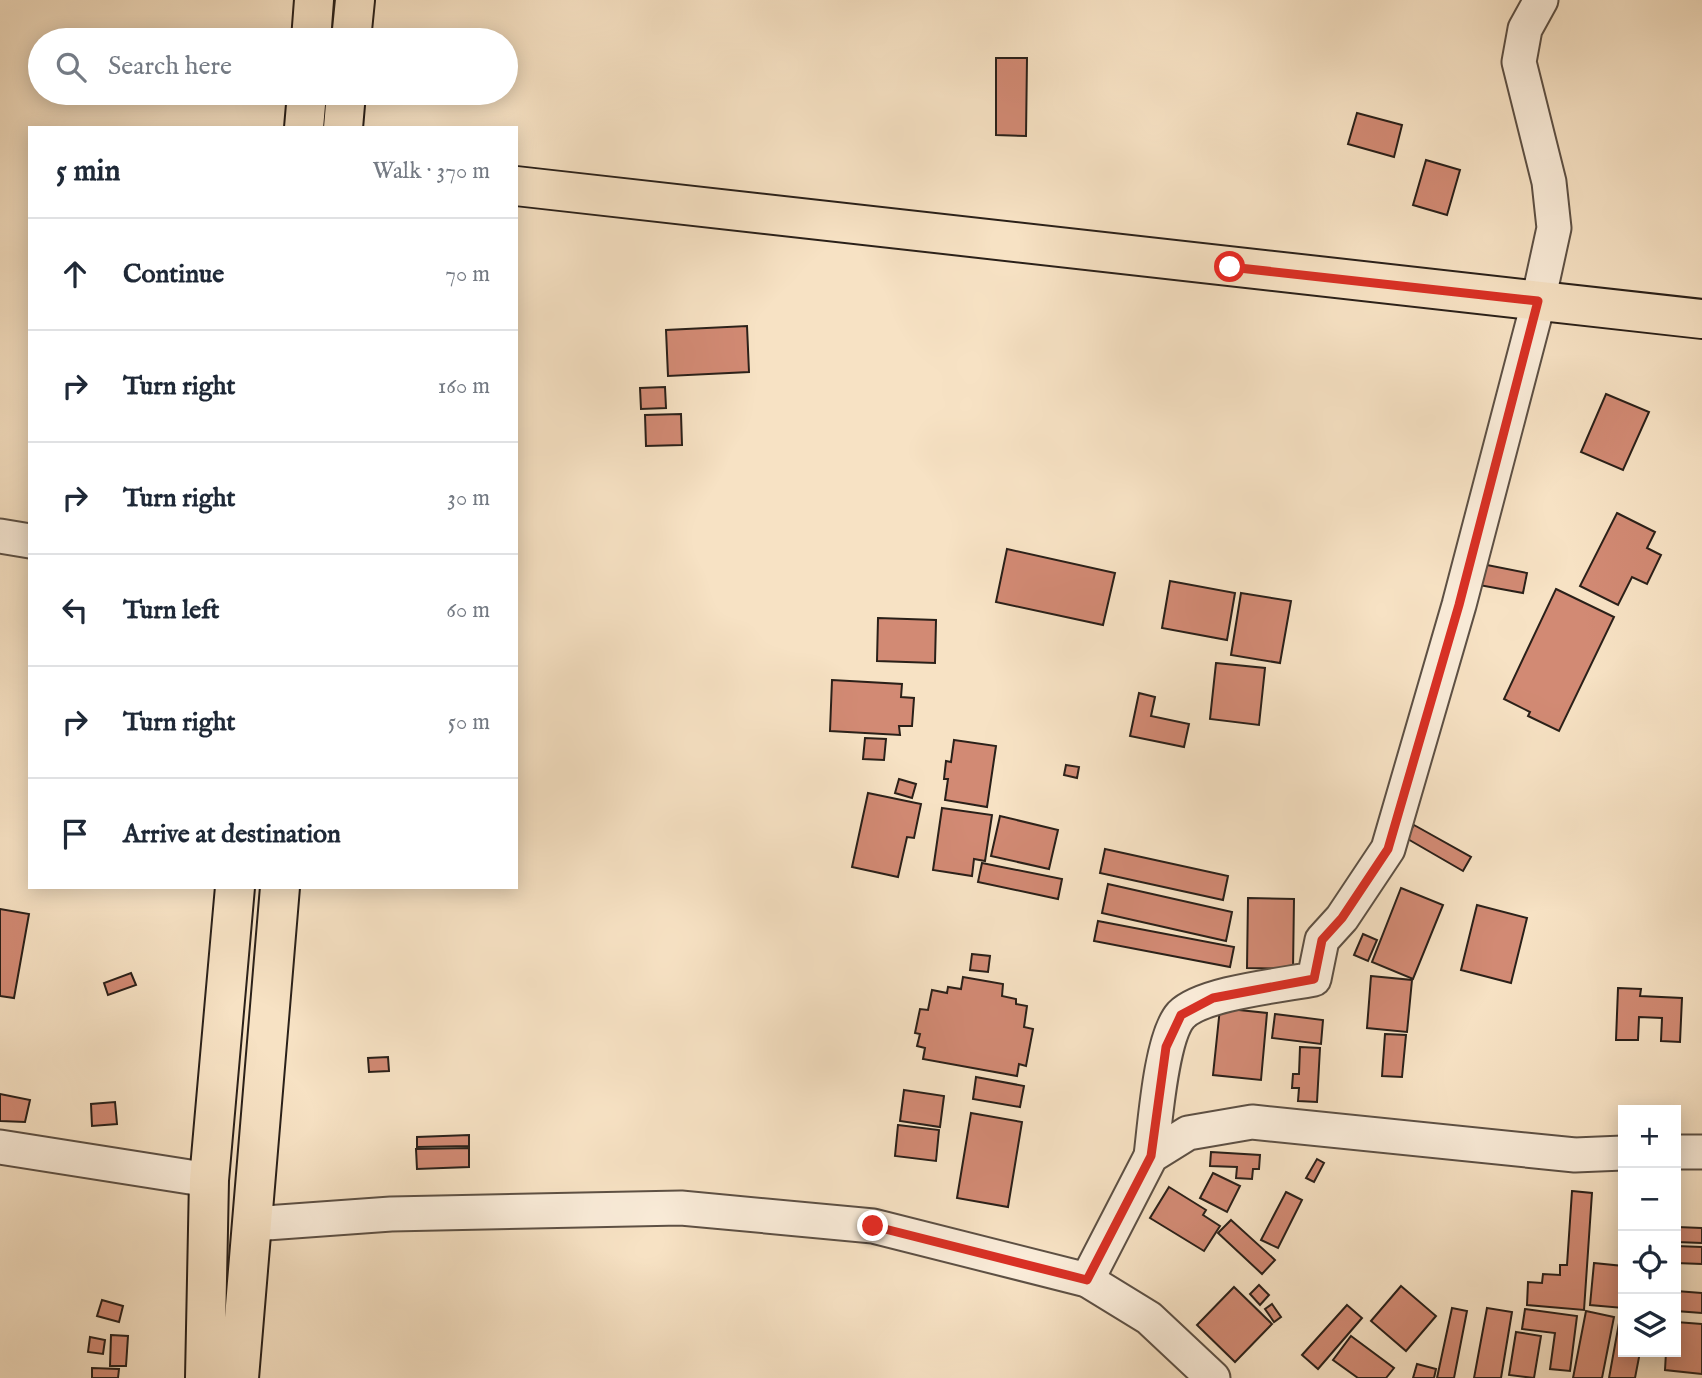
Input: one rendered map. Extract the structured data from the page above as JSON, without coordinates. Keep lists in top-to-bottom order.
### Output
{
  "page": {
    "search": "Search here",
    "heading": ["5 min", "Walk · 370 m"],
    "list": [
      ["Continue", "70 m"],
      ["Turn right", "160 m"],
      ["Turn right", "30 m"],
      ["Turn left", "60 m"],
      ["Turn right", "50 m"],
      "Arrive at destination"
    ],
    "map_buttons": ["+", "−"]
  }
}
